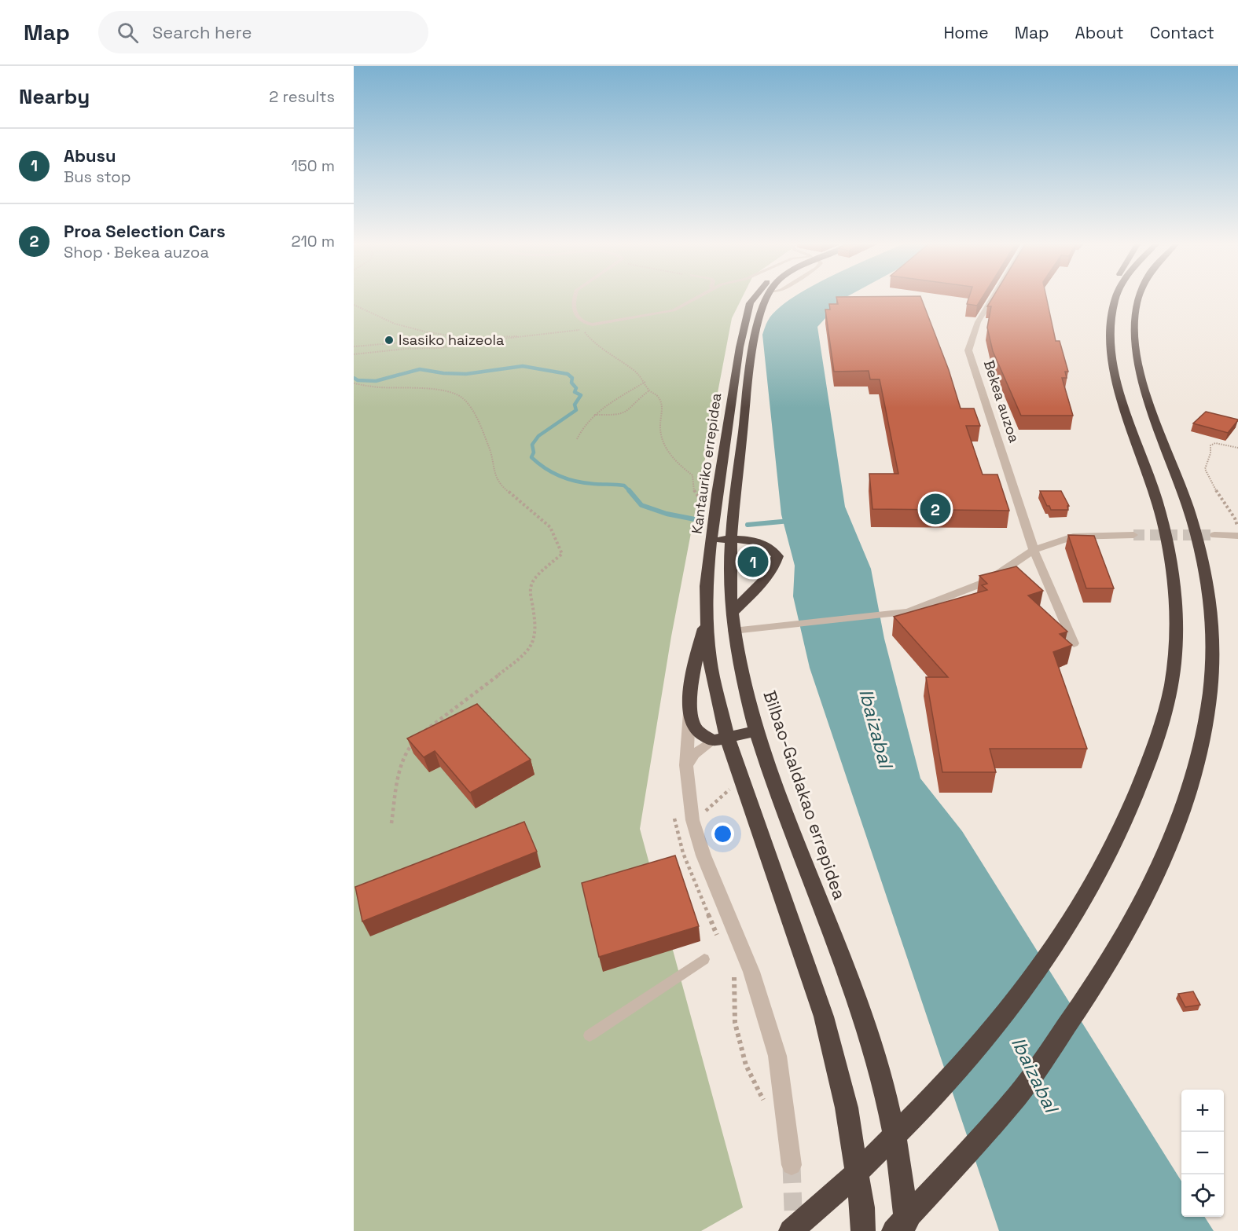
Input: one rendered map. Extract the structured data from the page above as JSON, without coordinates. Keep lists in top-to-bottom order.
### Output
{
  "streets": {
    "highway": ["Kantauriko errepidea", "Bilbao-Galdakao errepidea"],
    "street": ["Bekea auzoa"]
  },
  "water": ["Ibaizabal"],
  "places": ["Isasiko haizeola"],
  "page": {
    "header": "Map",
    "search": "Search here",
    "nav": [
      "Home",
      "Map",
      "About",
      "Contact"
    ],
    "heading": ["Nearby", "2 results"],
    "list": [
      {
        "mark": "1",
        "name": "Abusu",
        "note": "Bus stop",
        "value": "150 m"
      },
      {
        "mark": "2",
        "name": "Proa Selection Cars",
        "note": "Shop · Bekea auzoa",
        "value": "210 m"
      }
    ],
    "pins": ["2", "1"],
    "map_buttons": ["+", "−"]
  }
}
